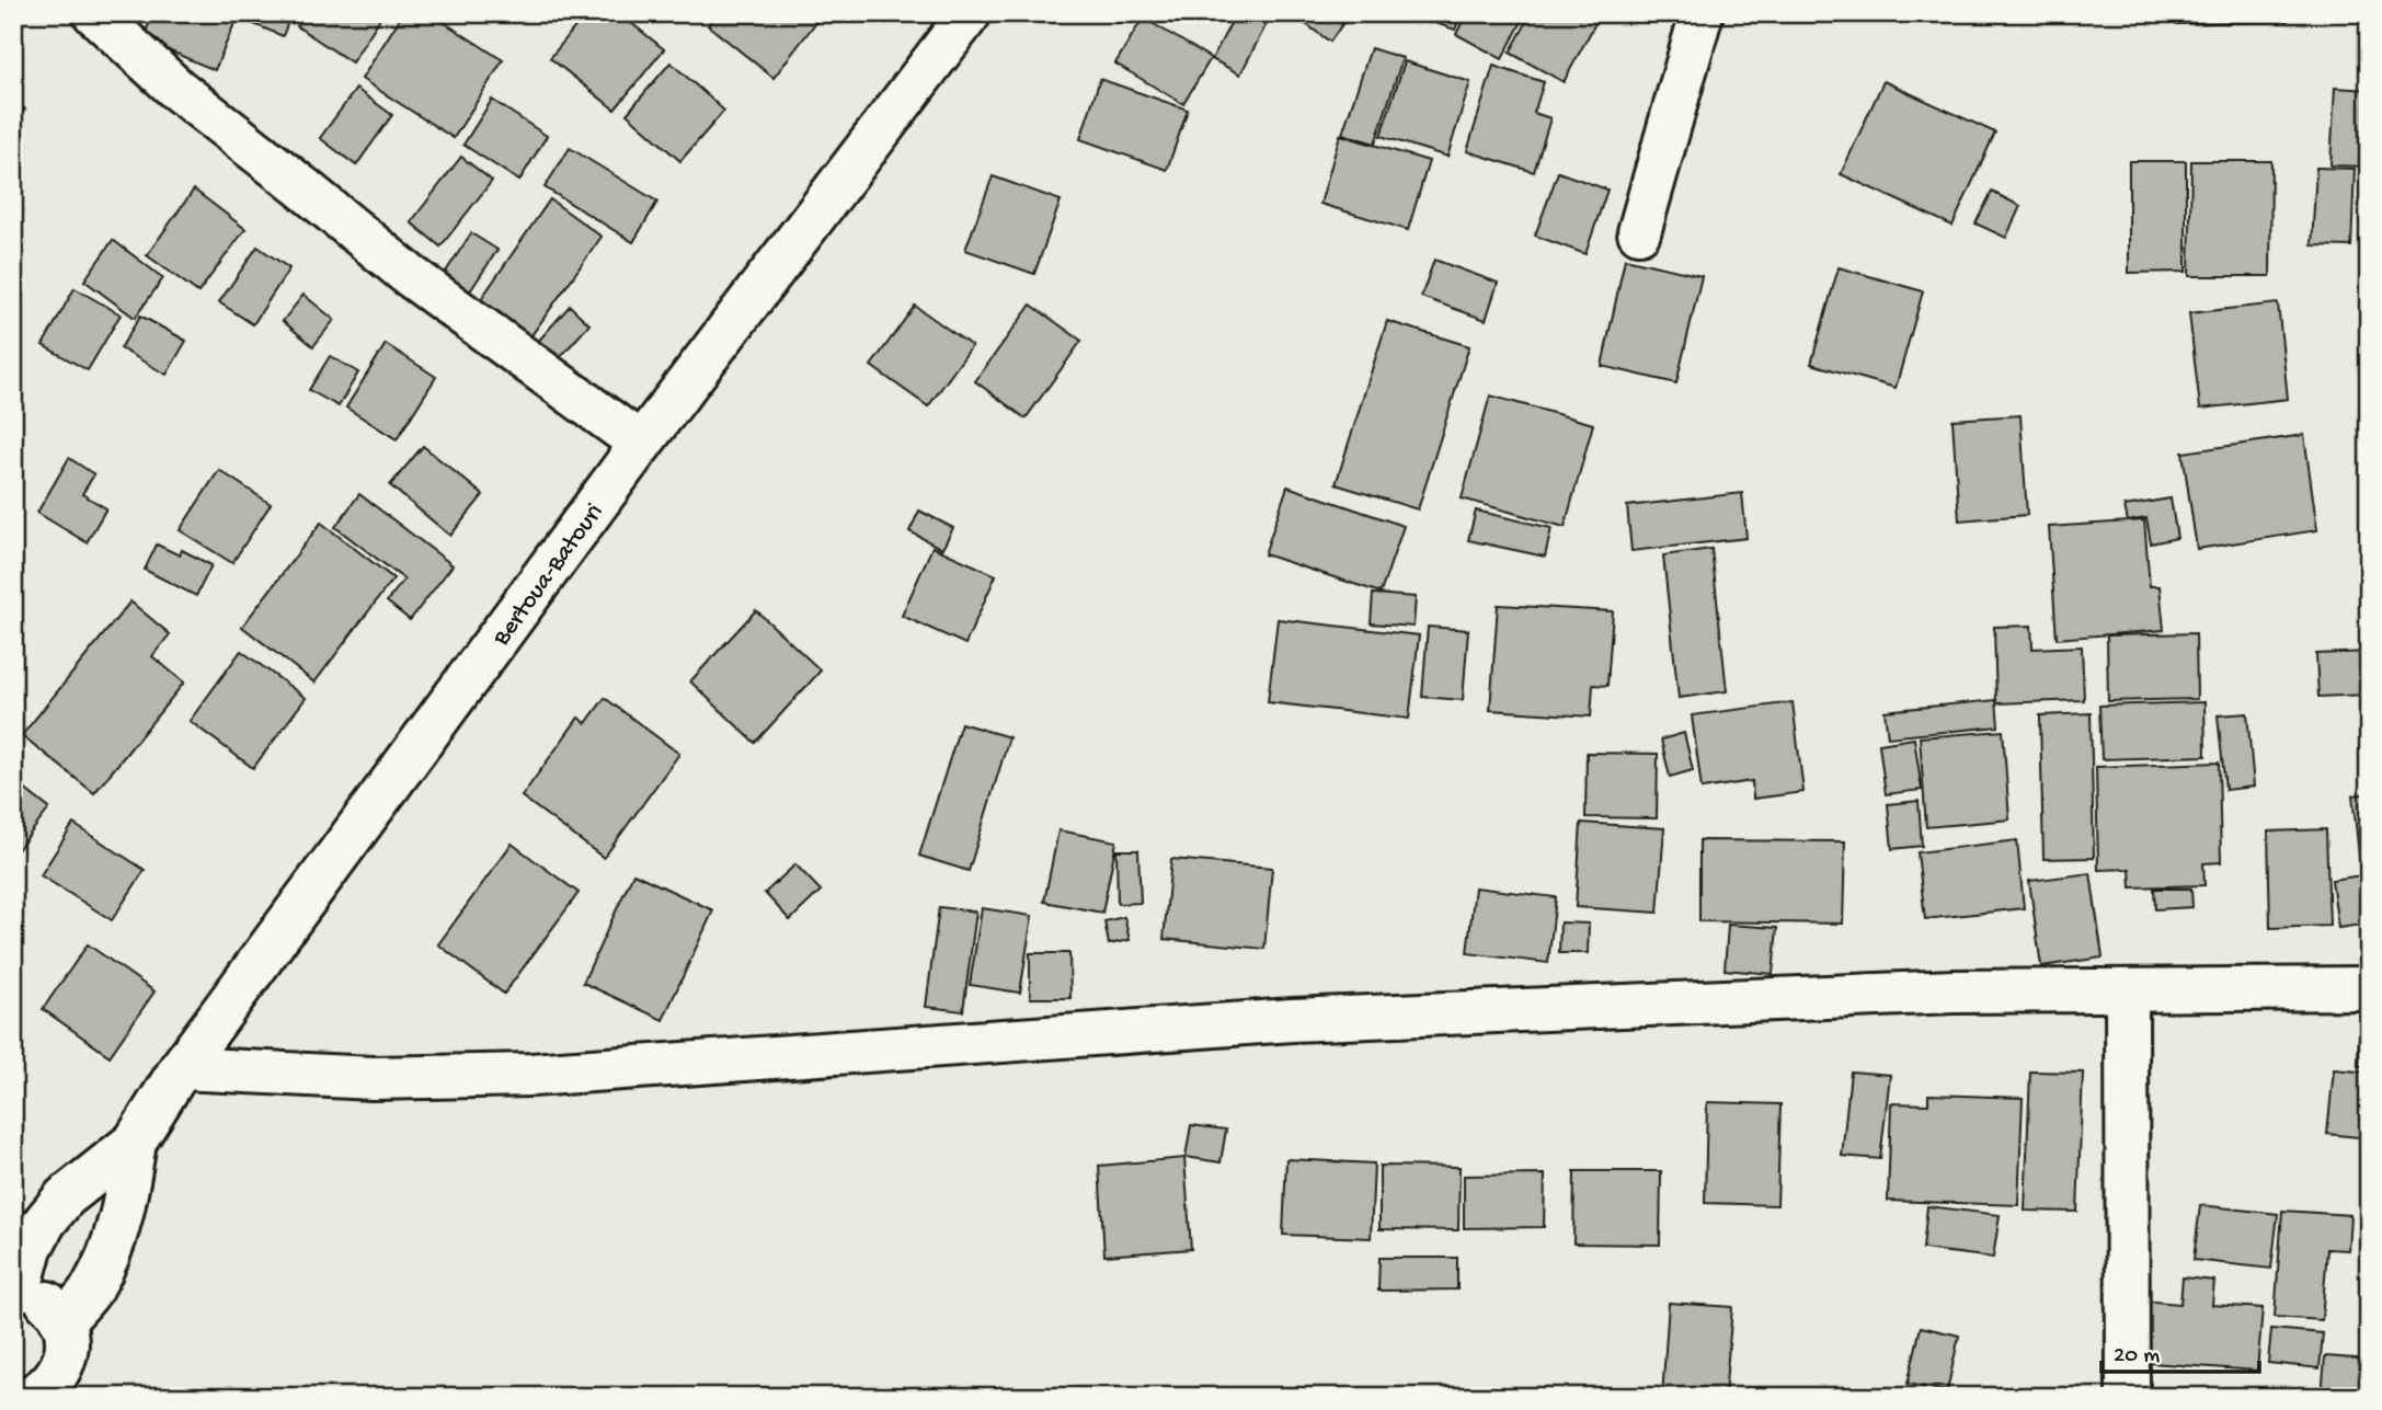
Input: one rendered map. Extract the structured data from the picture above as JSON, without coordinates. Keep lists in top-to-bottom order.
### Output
{
  "streets": {
    "main road": ["Bertoua-Batouri"]
  },
  "scale_bar": "20 m"
}
